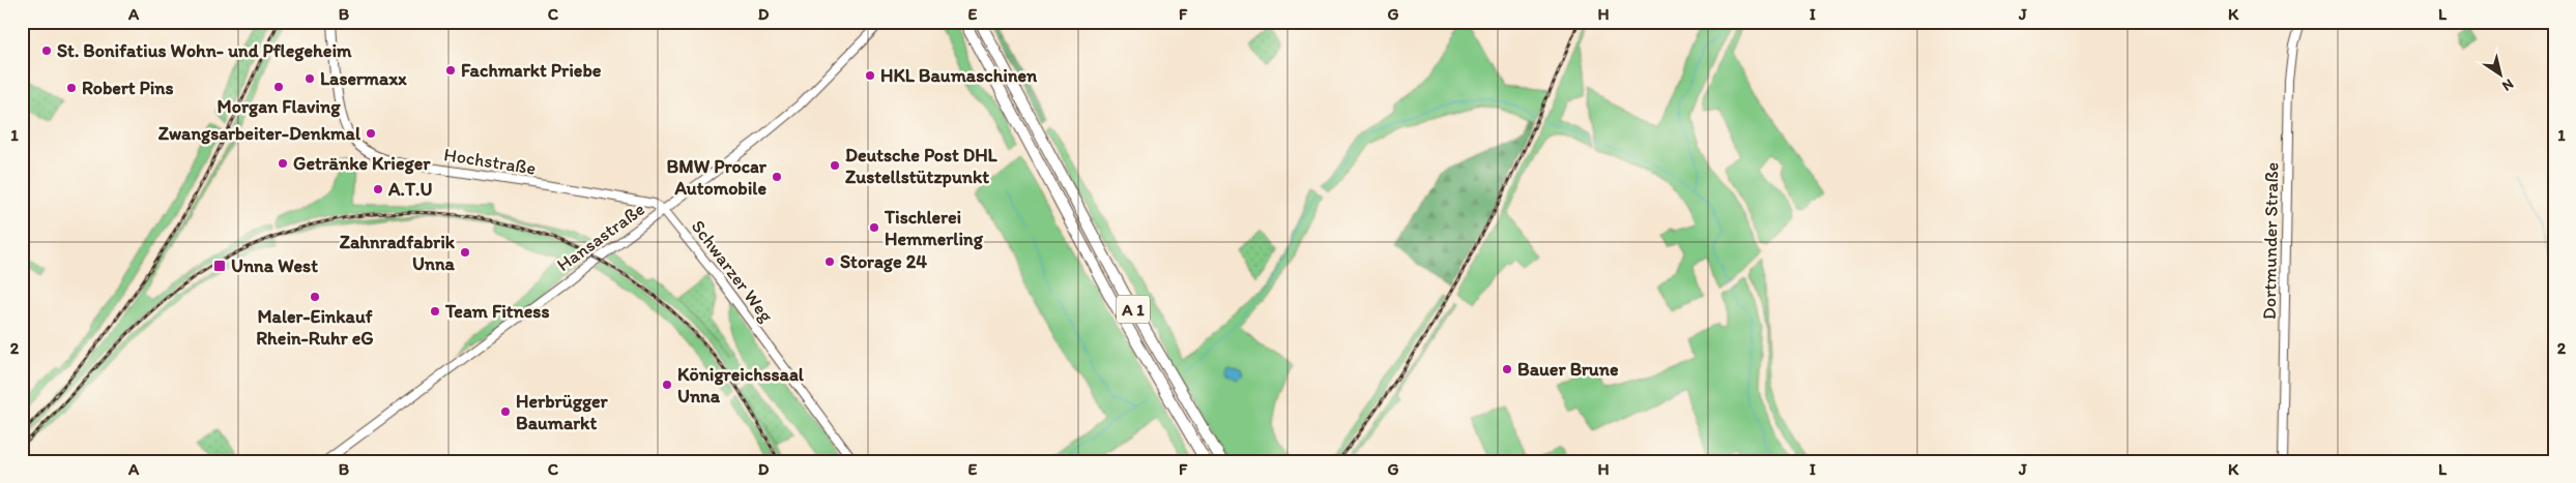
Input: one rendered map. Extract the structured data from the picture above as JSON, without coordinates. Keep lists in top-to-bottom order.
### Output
{
  "streets": {
    "highway": ["A 1"],
    "main road": [
      "Hochstraße",
      "Hansastraße",
      "Dortmunder Straße",
      "Schwarzer Weg"
    ]
  },
  "crossings": [
    ["Hochstraße", "Hansastraße"],
    ["Hochstraße", "Schwarzer Weg"],
    ["Hansastraße", "Schwarzer Weg"]
  ],
  "places": {
    "other": [
      "St. Bonifatius Wohn- und Pflegeheim",
      "Fachmarkt Priebe",
      "HKL Baumaschinen",
      "Lasermaxx",
      "Morgan Flaving",
      "Robert Pins",
      "Zwangsarbeiter-Denkmal",
      "Getränke Krieger",
      "Deutsche Post DHL Zustellstützpunkt",
      "BMW Procar Automobile",
      "A.T.U",
      "Tischlerei Hemmerling",
      "Zahnradfabrik Unna",
      "Storage 24",
      "Maler-Einkauf Rhein-Ruhr eG",
      "Team Fitness",
      "Bauer Brune",
      "Königreichssaal Unna",
      "Herbrügger Baumarkt"
    ],
    "transit": ["Unna West"]
  },
  "north": "bottom right",
  "grid": {
    "columns": [
      "A",
      "B",
      "C",
      "D",
      "E",
      "F",
      "G",
      "H",
      "I",
      "J",
      "K",
      "L"
    ],
    "rows": ["1", "2"]
  }
}
